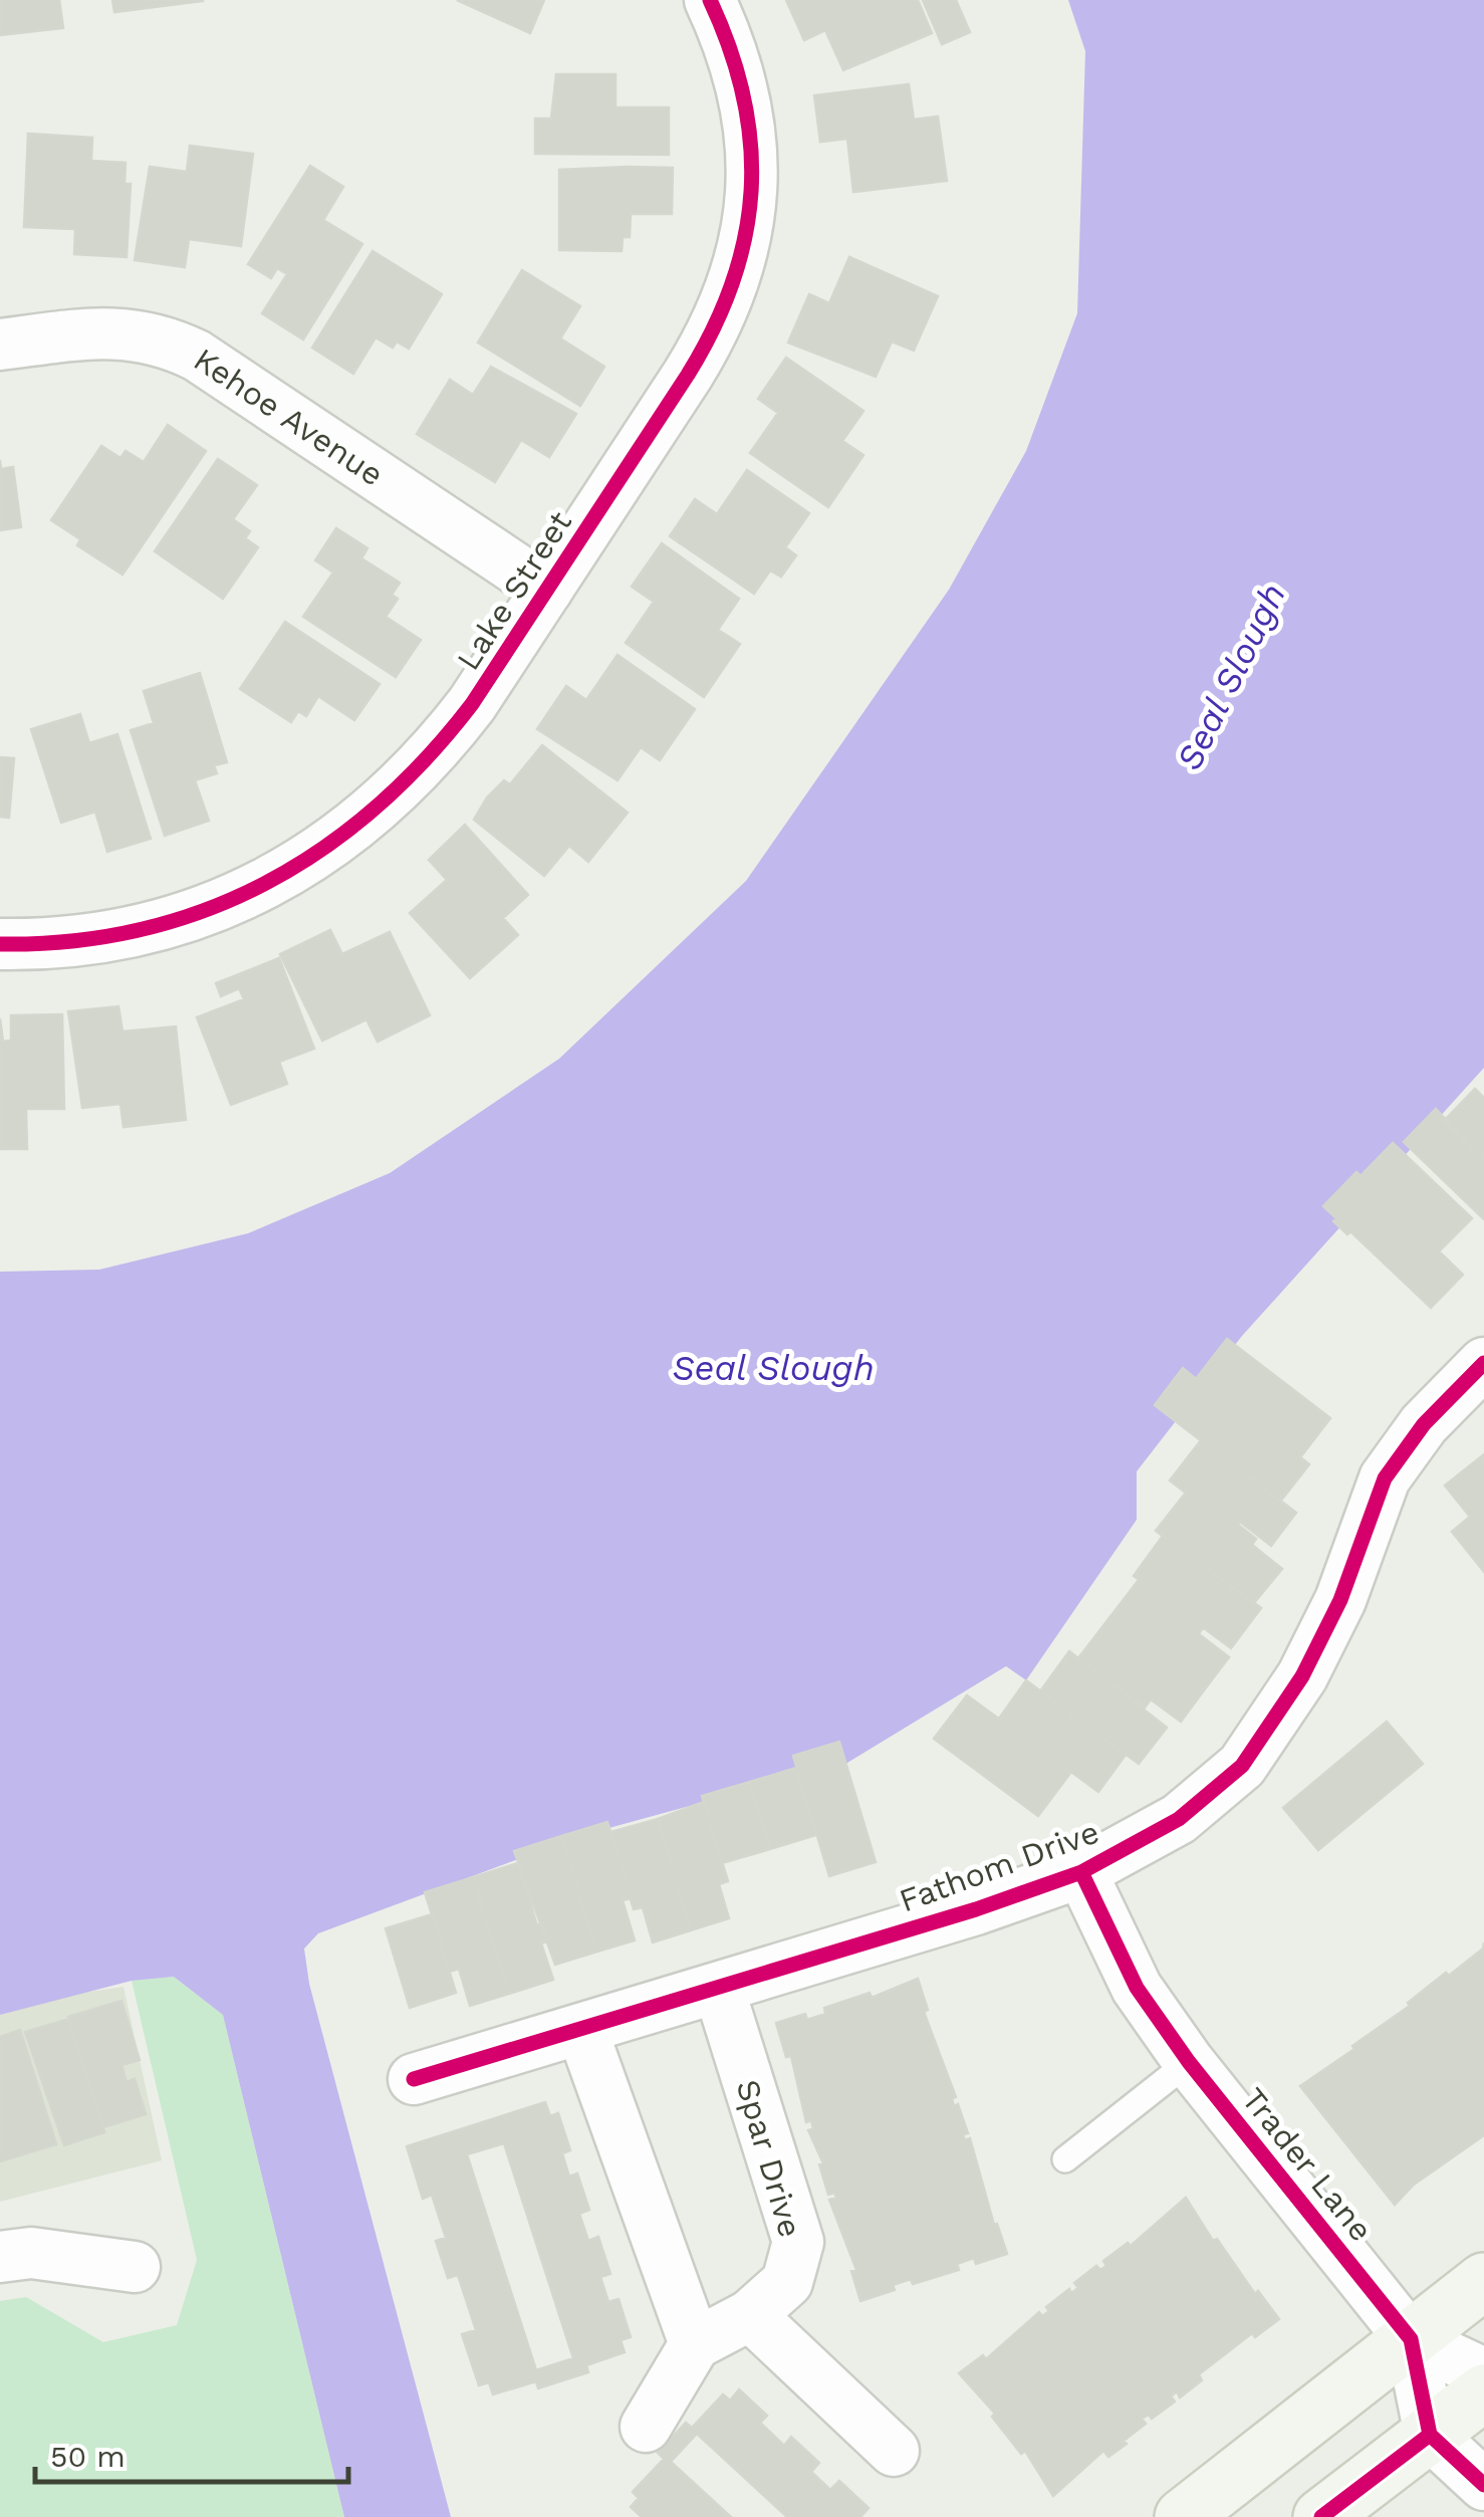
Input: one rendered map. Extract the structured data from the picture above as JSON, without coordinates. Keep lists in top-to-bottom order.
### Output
{
  "streets": {
    "street": [
      "Kehoe Avenue",
      "Lake Street",
      "Fathom Drive",
      "Spar Drive",
      "Trader Lane"
    ]
  },
  "crossings": [
    ["Kehoe Avenue", "Lake Street"],
    ["Fathom Drive", "Spar Drive"],
    ["Fathom Drive", "Trader Lane"]
  ],
  "water": ["Seal Slough"],
  "scale_bar": "50 m"
}
